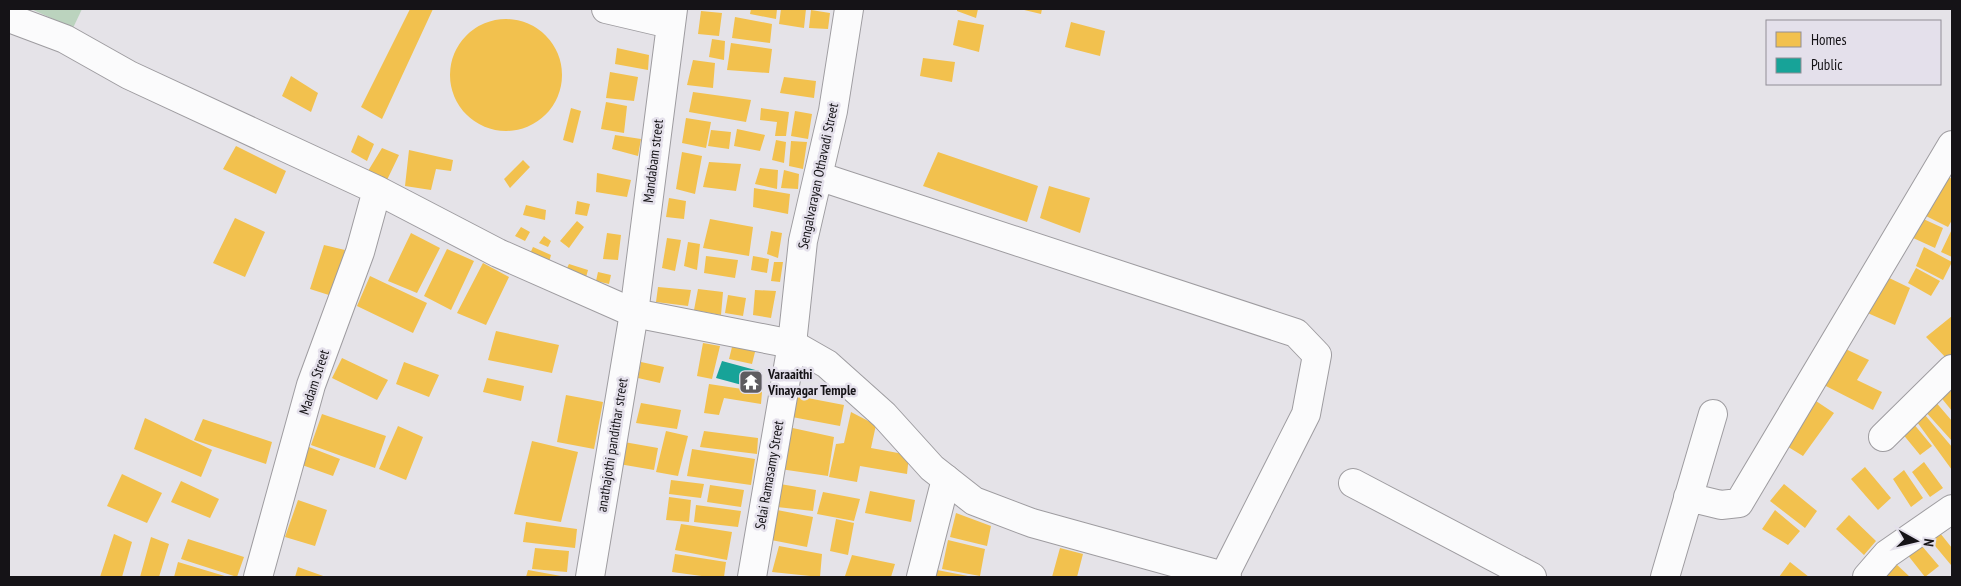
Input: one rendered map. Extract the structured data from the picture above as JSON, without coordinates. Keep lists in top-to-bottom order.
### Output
{
  "streets": {
    "street": [
      "Mandabam street",
      "Sengalvarayan Othavadi Street",
      "Madam Street",
      "anathajothi pandithar street",
      "Selai Ramasamy Street"
    ]
  },
  "crossings": [
    ["Mandabam street", "anathajothi pandithar street"],
    ["Sengalvarayan Othavadi Street", "Selai Ramasamy Street"]
  ],
  "places": {
    "temple": ["Varaaithi Vinayagar Temple"]
  },
  "legend": ["Homes", "Public"],
  "north": "right"
}
